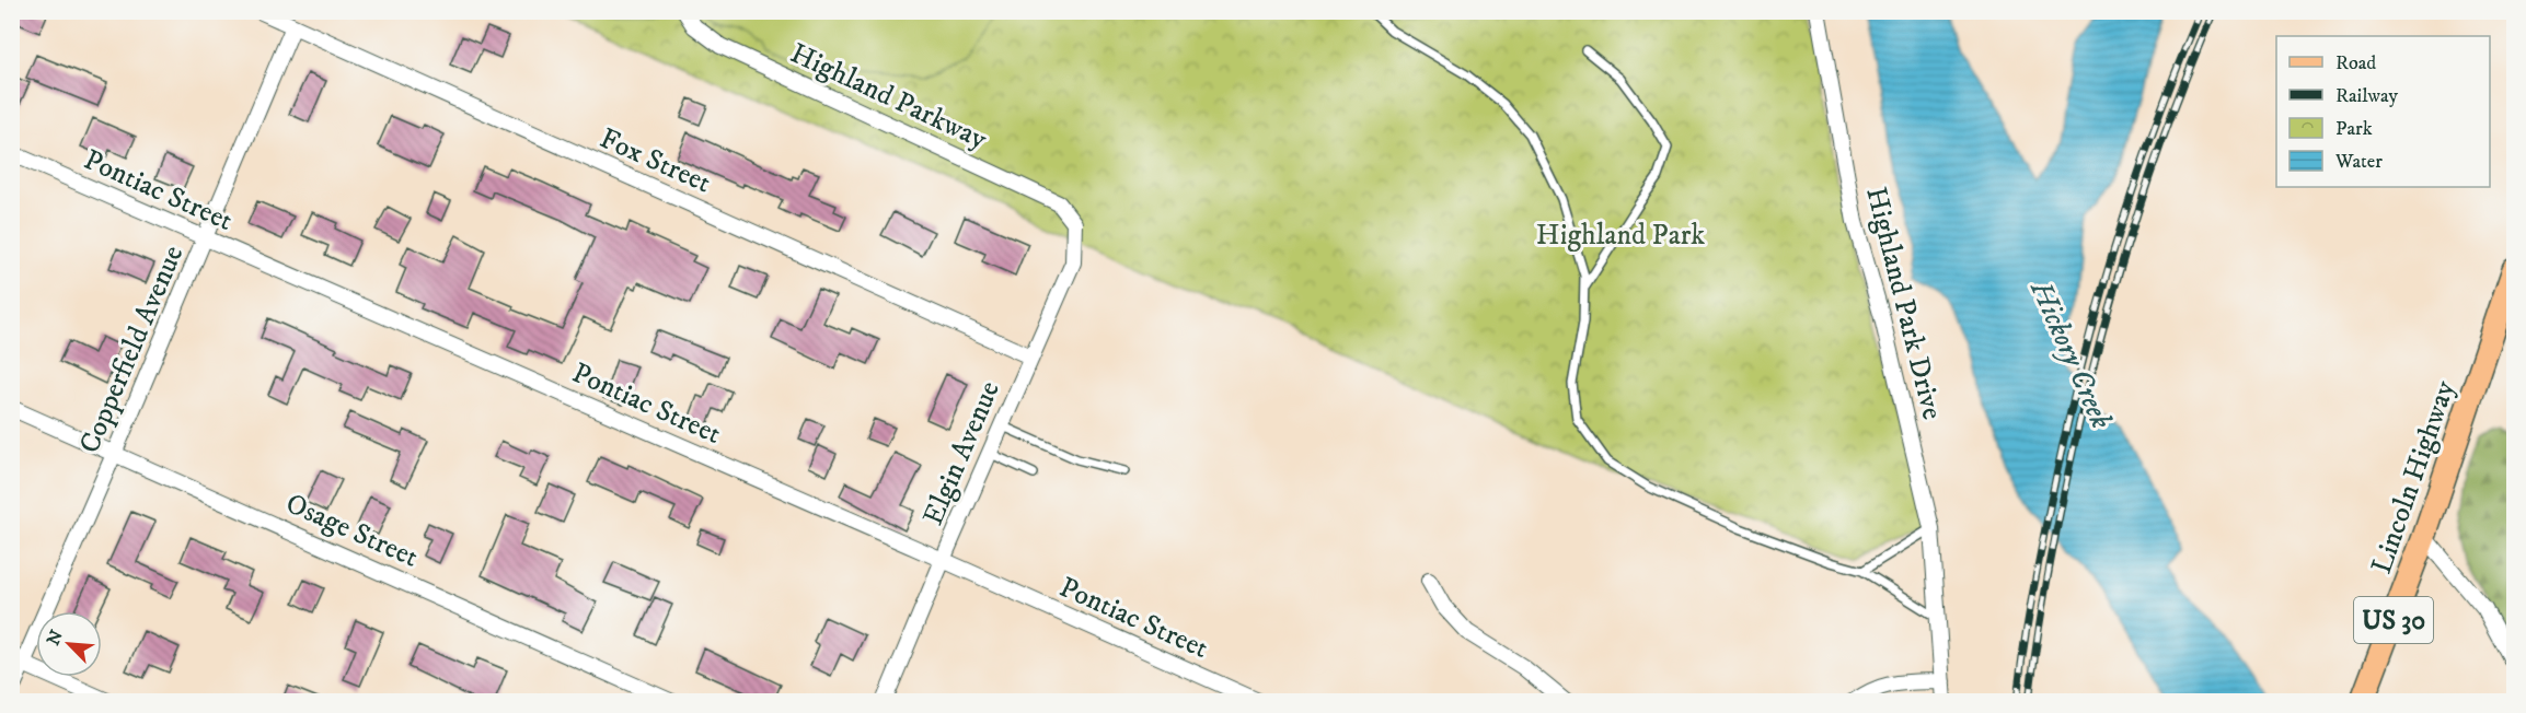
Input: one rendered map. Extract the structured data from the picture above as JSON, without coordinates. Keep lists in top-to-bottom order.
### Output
{
  "streets": {
    "main road": ["Lincoln Highway", "US 30"],
    "street": [
      "Highland Parkway",
      "Fox Street",
      "Pontiac Street",
      "Highland Park Drive",
      "Copperfield Avenue",
      "Elgin Avenue",
      "Osage Street"
    ]
  },
  "crossings": [
    ["Highland Parkway", "Elgin Avenue"],
    ["Fox Street", "Copperfield Avenue"],
    ["Fox Street", "Elgin Avenue"],
    ["Pontiac Street", "Copperfield Avenue"],
    ["Pontiac Street", "Elgin Avenue"],
    ["Copperfield Avenue", "Osage Street"]
  ],
  "water": ["Hickory Creek"],
  "parks": ["Highland Park"],
  "legend": [
    "Road",
    "Railway",
    "Park",
    "Water"
  ],
  "north": "top left"
}
